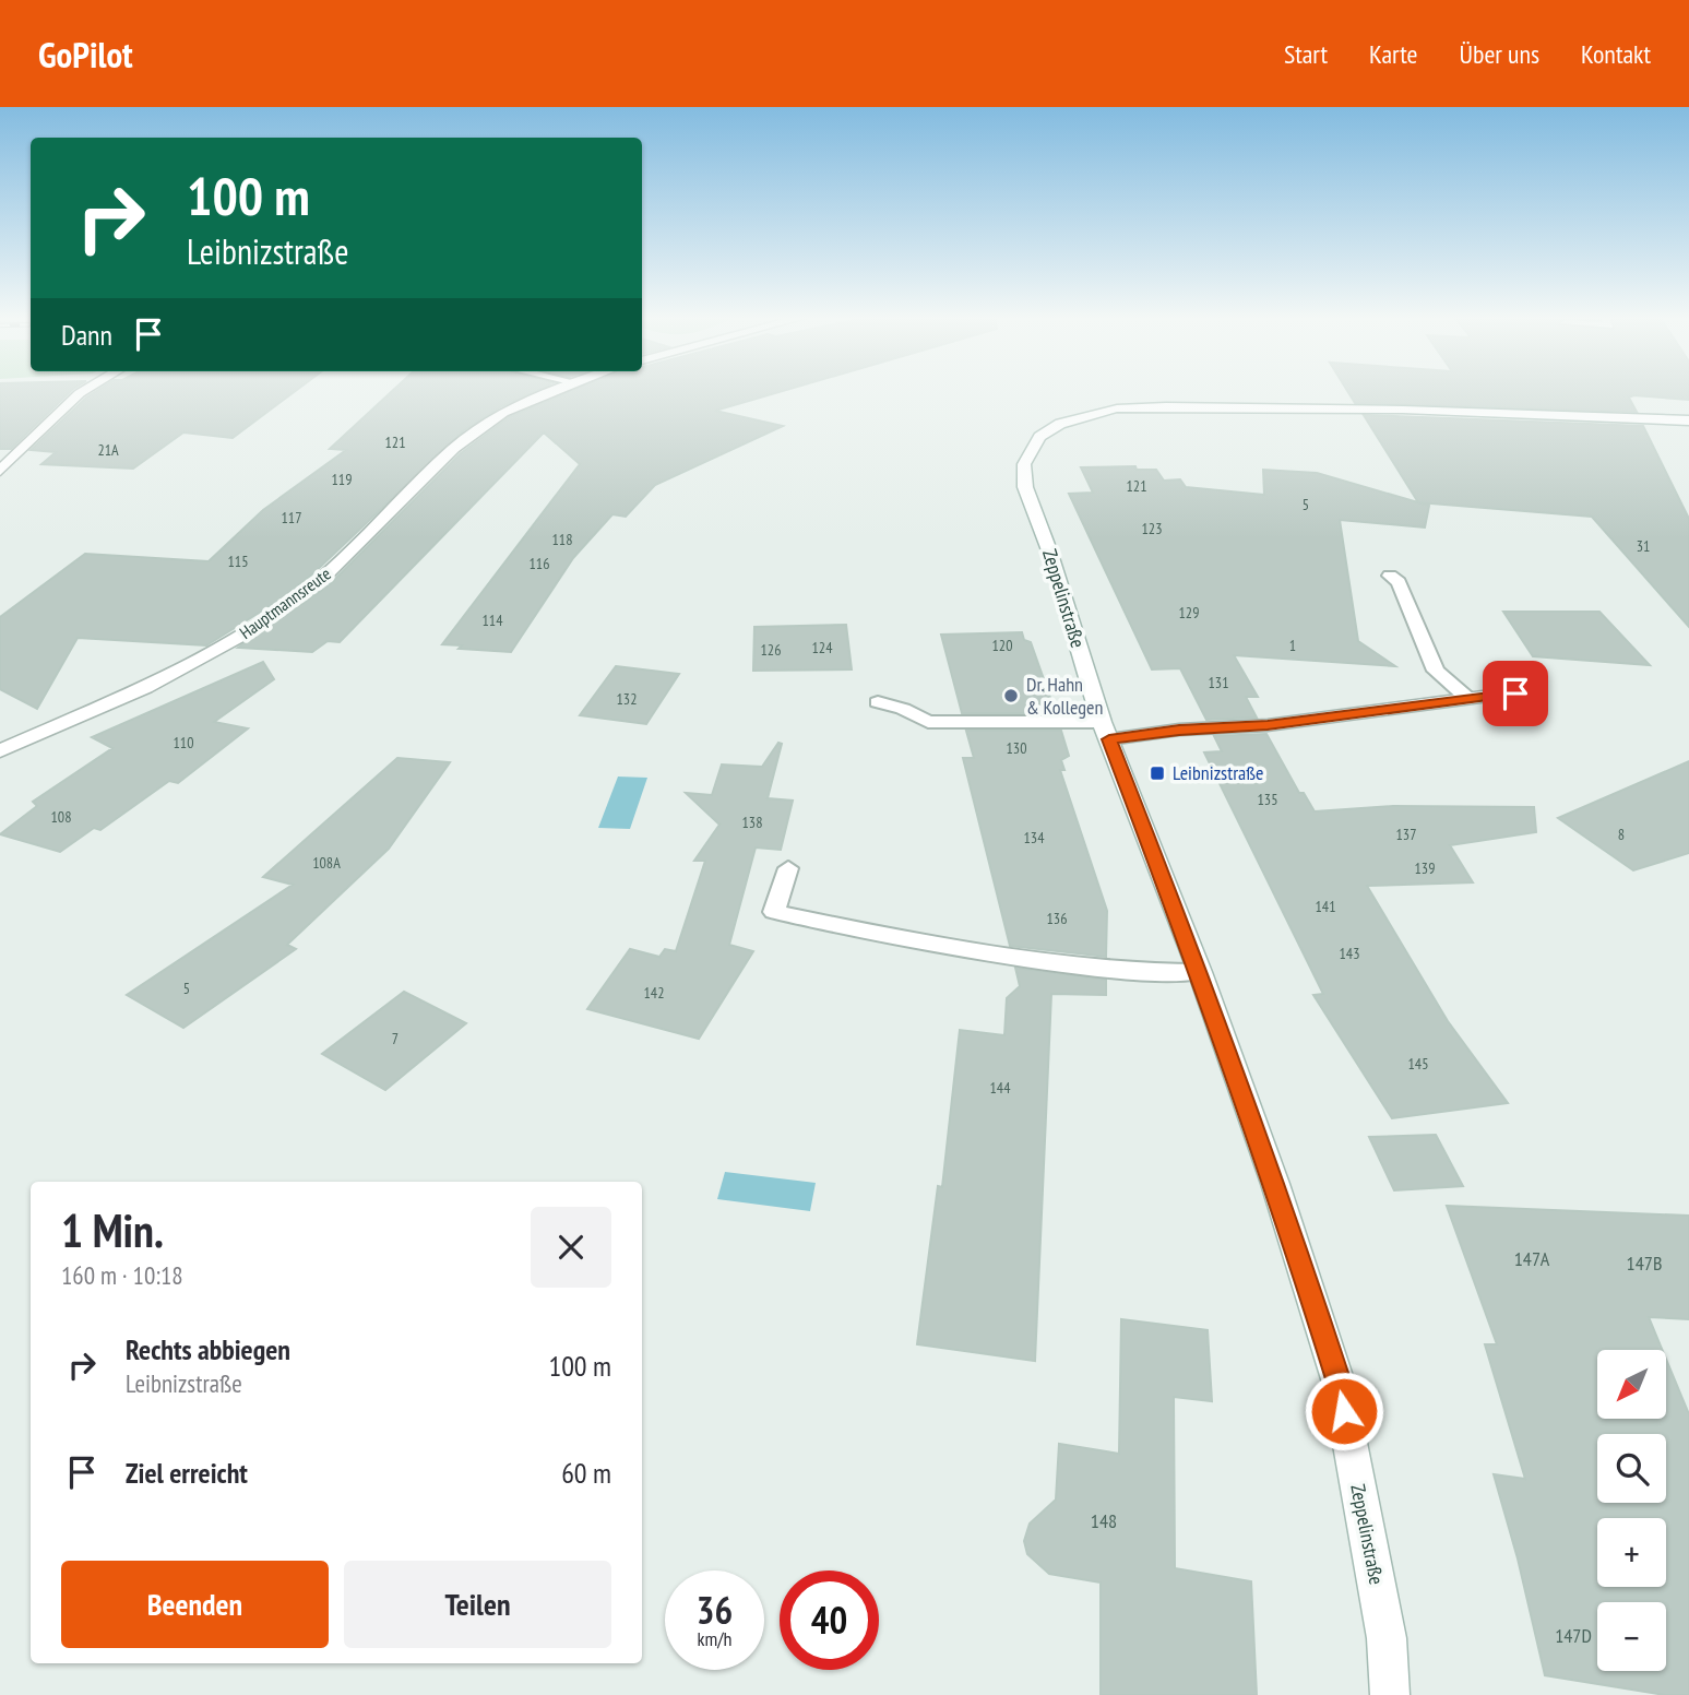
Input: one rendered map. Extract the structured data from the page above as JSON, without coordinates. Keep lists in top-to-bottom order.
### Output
{
  "streets": {
    "street": ["Zeppelinstraße", "Hauptmannsreute"]
  },
  "places": {
    "other": ["Dr. Hahn & Kollegen"],
    "transit": ["Leibnizstraße"]
  },
  "house_numbers": [
    "121",
    "21A",
    "119",
    "121",
    "5",
    "117",
    "123",
    "118",
    "31",
    "115",
    "116",
    "129",
    "114",
    "120",
    "1",
    "124",
    "126",
    "131",
    "132",
    "110",
    "130",
    "135",
    "108",
    "138",
    "137",
    "8",
    "134",
    "108A",
    "139",
    "141",
    "136",
    "143",
    "5",
    "142",
    "7",
    "145",
    "144",
    "147A",
    "147B",
    "148",
    "147D"
  ],
  "north": "bottom left",
  "page": {
    "header": "GoPilot",
    "nav": [
      "Start",
      "Karte",
      "Über uns",
      "Kontakt"
    ],
    "turn": ["100 m", "Leibnizstraße"],
    "then": "Dann",
    "heading": ["1 Min.", "160 m · 10:18"],
    "list": [
      {
        "name": "Rechts abbiegen",
        "note": "Leibnizstraße",
        "value": "100 m"
      },
      {
        "name": "Ziel erreicht",
        "value": "60 m"
      }
    ],
    "map_buttons": ["+", "−"],
    "buttons": ["Beenden", "Teilen"],
    "speed": "36 km/h",
    "limit": "40"
  }
}
